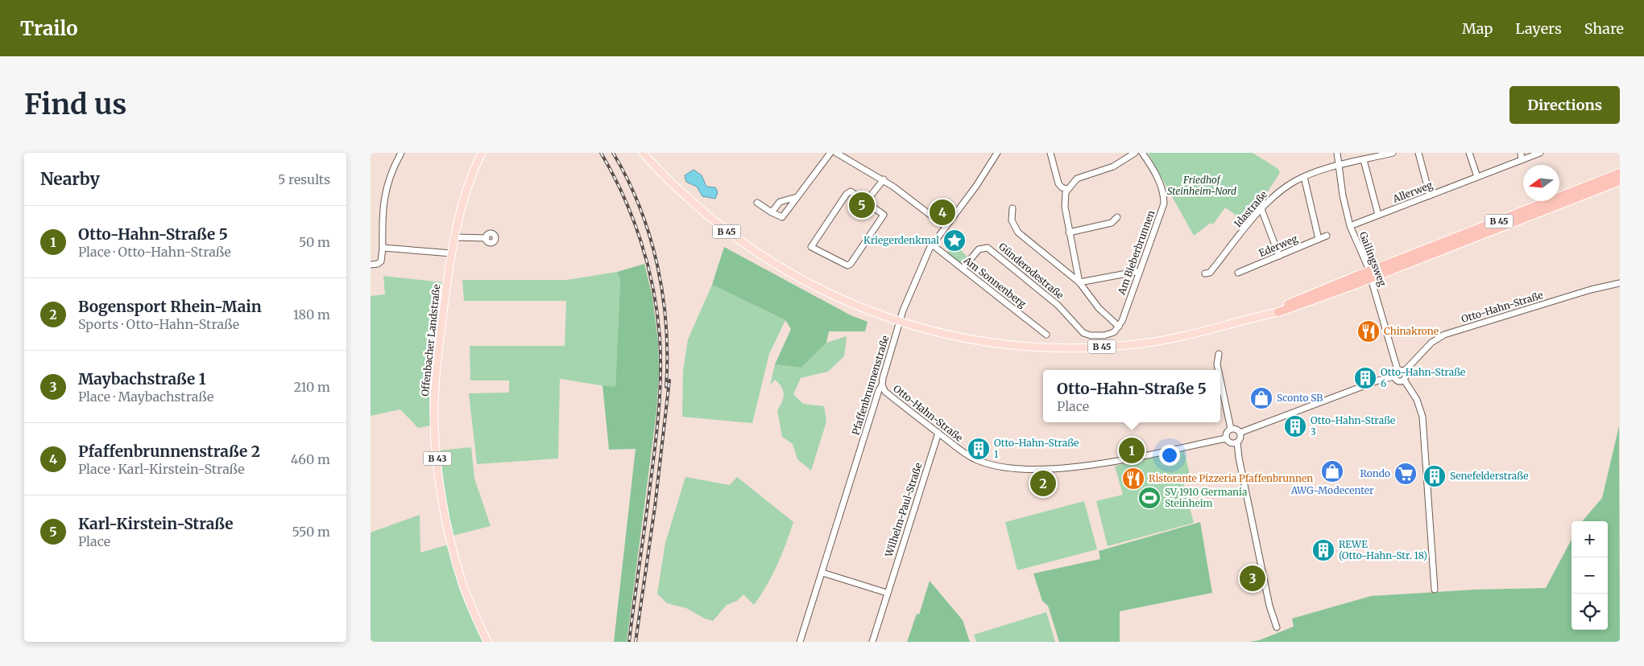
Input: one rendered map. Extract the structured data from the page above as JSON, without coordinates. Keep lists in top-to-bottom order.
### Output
{
  "streets": {
    "highway": ["B 45"],
    "main road": ["Offenbacher Landstraße", "B 43"],
    "street": [
      "Allerweg",
      "Idastraße",
      "Ederweg",
      "Am Bieberbrunnen",
      "Gailingsweg",
      "Günderodestraße",
      "Am Sonnenberg",
      "Otto-Hahn-Straße",
      "Pfaffenbrunnenstraße",
      "Wilhelm-Paul-Straße"
    ]
  },
  "crossings": [
    ["Idastraße", "Gailingsweg"],
    ["B 45", "Pfaffenbrunnenstraße"],
    ["Am Bieberbrunnen", "Günderodestraße"],
    ["Gailingsweg", "Otto-Hahn-Straße"],
    ["Günderodestraße", "Am Sonnenberg"],
    ["Am Sonnenberg", "Pfaffenbrunnenstraße"],
    ["Otto-Hahn-Straße", "Pfaffenbrunnenstraße"],
    ["Otto-Hahn-Straße", "Wilhelm-Paul-Straße"]
  ],
  "parks": ["Friedhof Steinheim-Nord"],
  "places": {
    "place": ["Kriegerdenkmal"],
    "restaurant": ["Chinakrone", "Ristorante Pizzeria Pfaffenbrunnen"],
    "building": [
      "Otto-Hahn-Straße 6",
      "Otto-Hahn-Straße 3",
      "Otto-Hahn-Straße 1",
      "Senefelderstraße",
      "REWE (Otto-Hahn-Str. 18)"
    ],
    "shop": ["Sconto SB", "AWG-Modecenter"],
    "supermarket": ["Rondo"],
    "sports": ["SV 1910 Germania Steinheim"]
  },
  "north": "left",
  "page": {
    "header": "Trailo",
    "nav": ["Map", "Layers", "Share"],
    "buttons": "Directions",
    "title": "Find us",
    "heading": ["Nearby", "5 results"],
    "pins": [
      "5",
      "4",
      "1",
      "2",
      "3"
    ],
    "list": [
      {
        "mark": "1",
        "name": "Otto-Hahn-Straße 5",
        "note": "Place · Otto-Hahn-Straße",
        "value": "50 m"
      },
      {
        "mark": "2",
        "name": "Bogensport Rhein-Main",
        "note": "Sports · Otto-Hahn-Straße",
        "value": "180 m"
      },
      {
        "mark": "3",
        "name": "Maybachstraße 1",
        "note": "Place · Maybachstraße",
        "value": "210 m"
      },
      {
        "mark": "4",
        "name": "Pfaffenbrunnenstraße 2",
        "note": "Place · Karl-Kirstein-Straße",
        "value": "460 m"
      },
      {
        "mark": "5",
        "name": "Karl-Kirstein-Straße",
        "note": "Place",
        "value": "550 m"
      }
    ],
    "popup": ["Otto-Hahn-Straße 5", "Place"],
    "map_buttons": ["+", "−"]
  }
}
